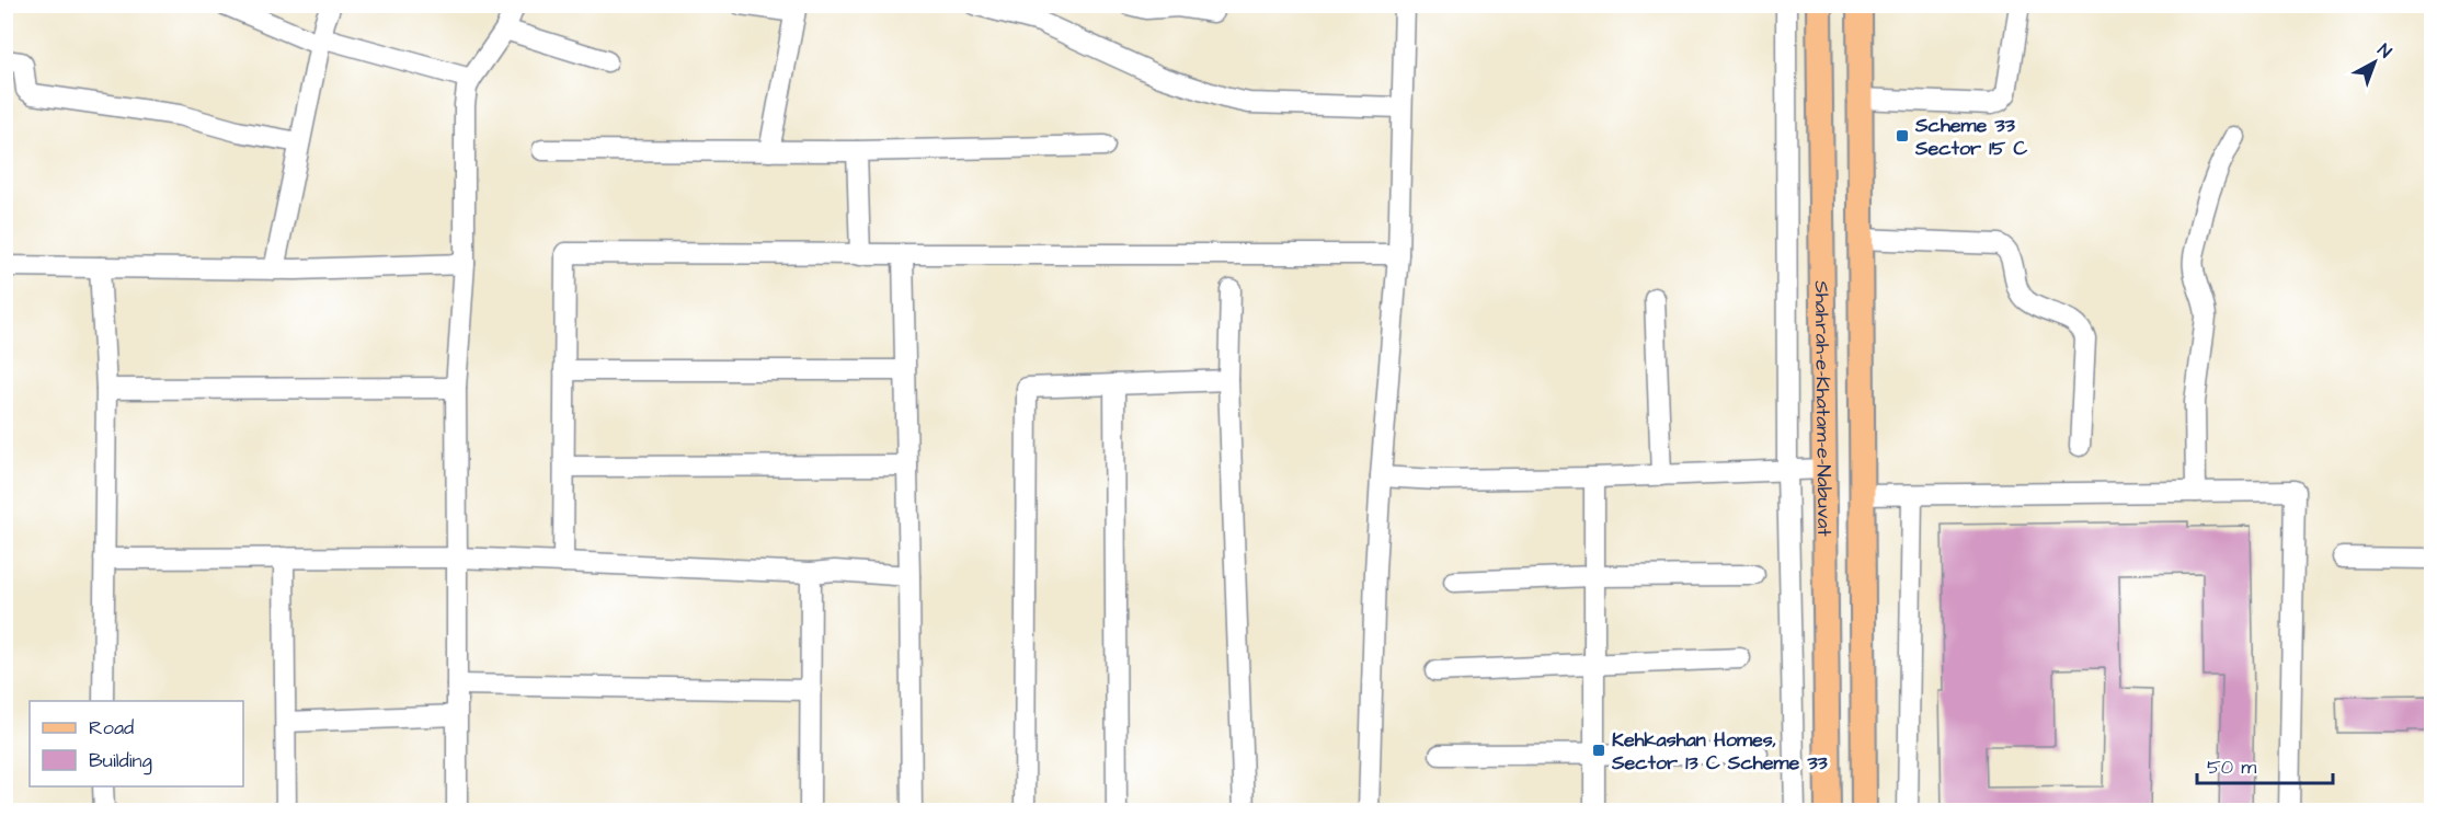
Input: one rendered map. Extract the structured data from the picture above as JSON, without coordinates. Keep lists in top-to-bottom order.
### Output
{
  "streets": {
    "main road": ["Shahrah-e-Khatam-e-Nabuvat"]
  },
  "places": {
    "transit": ["Scheme 33 Sector 15 C", "Kehkashan Homes, Sector 13 C Scheme 33"]
  },
  "legend": ["Road", "Building"],
  "scale_bar": "50 m",
  "north": "top right"
}
